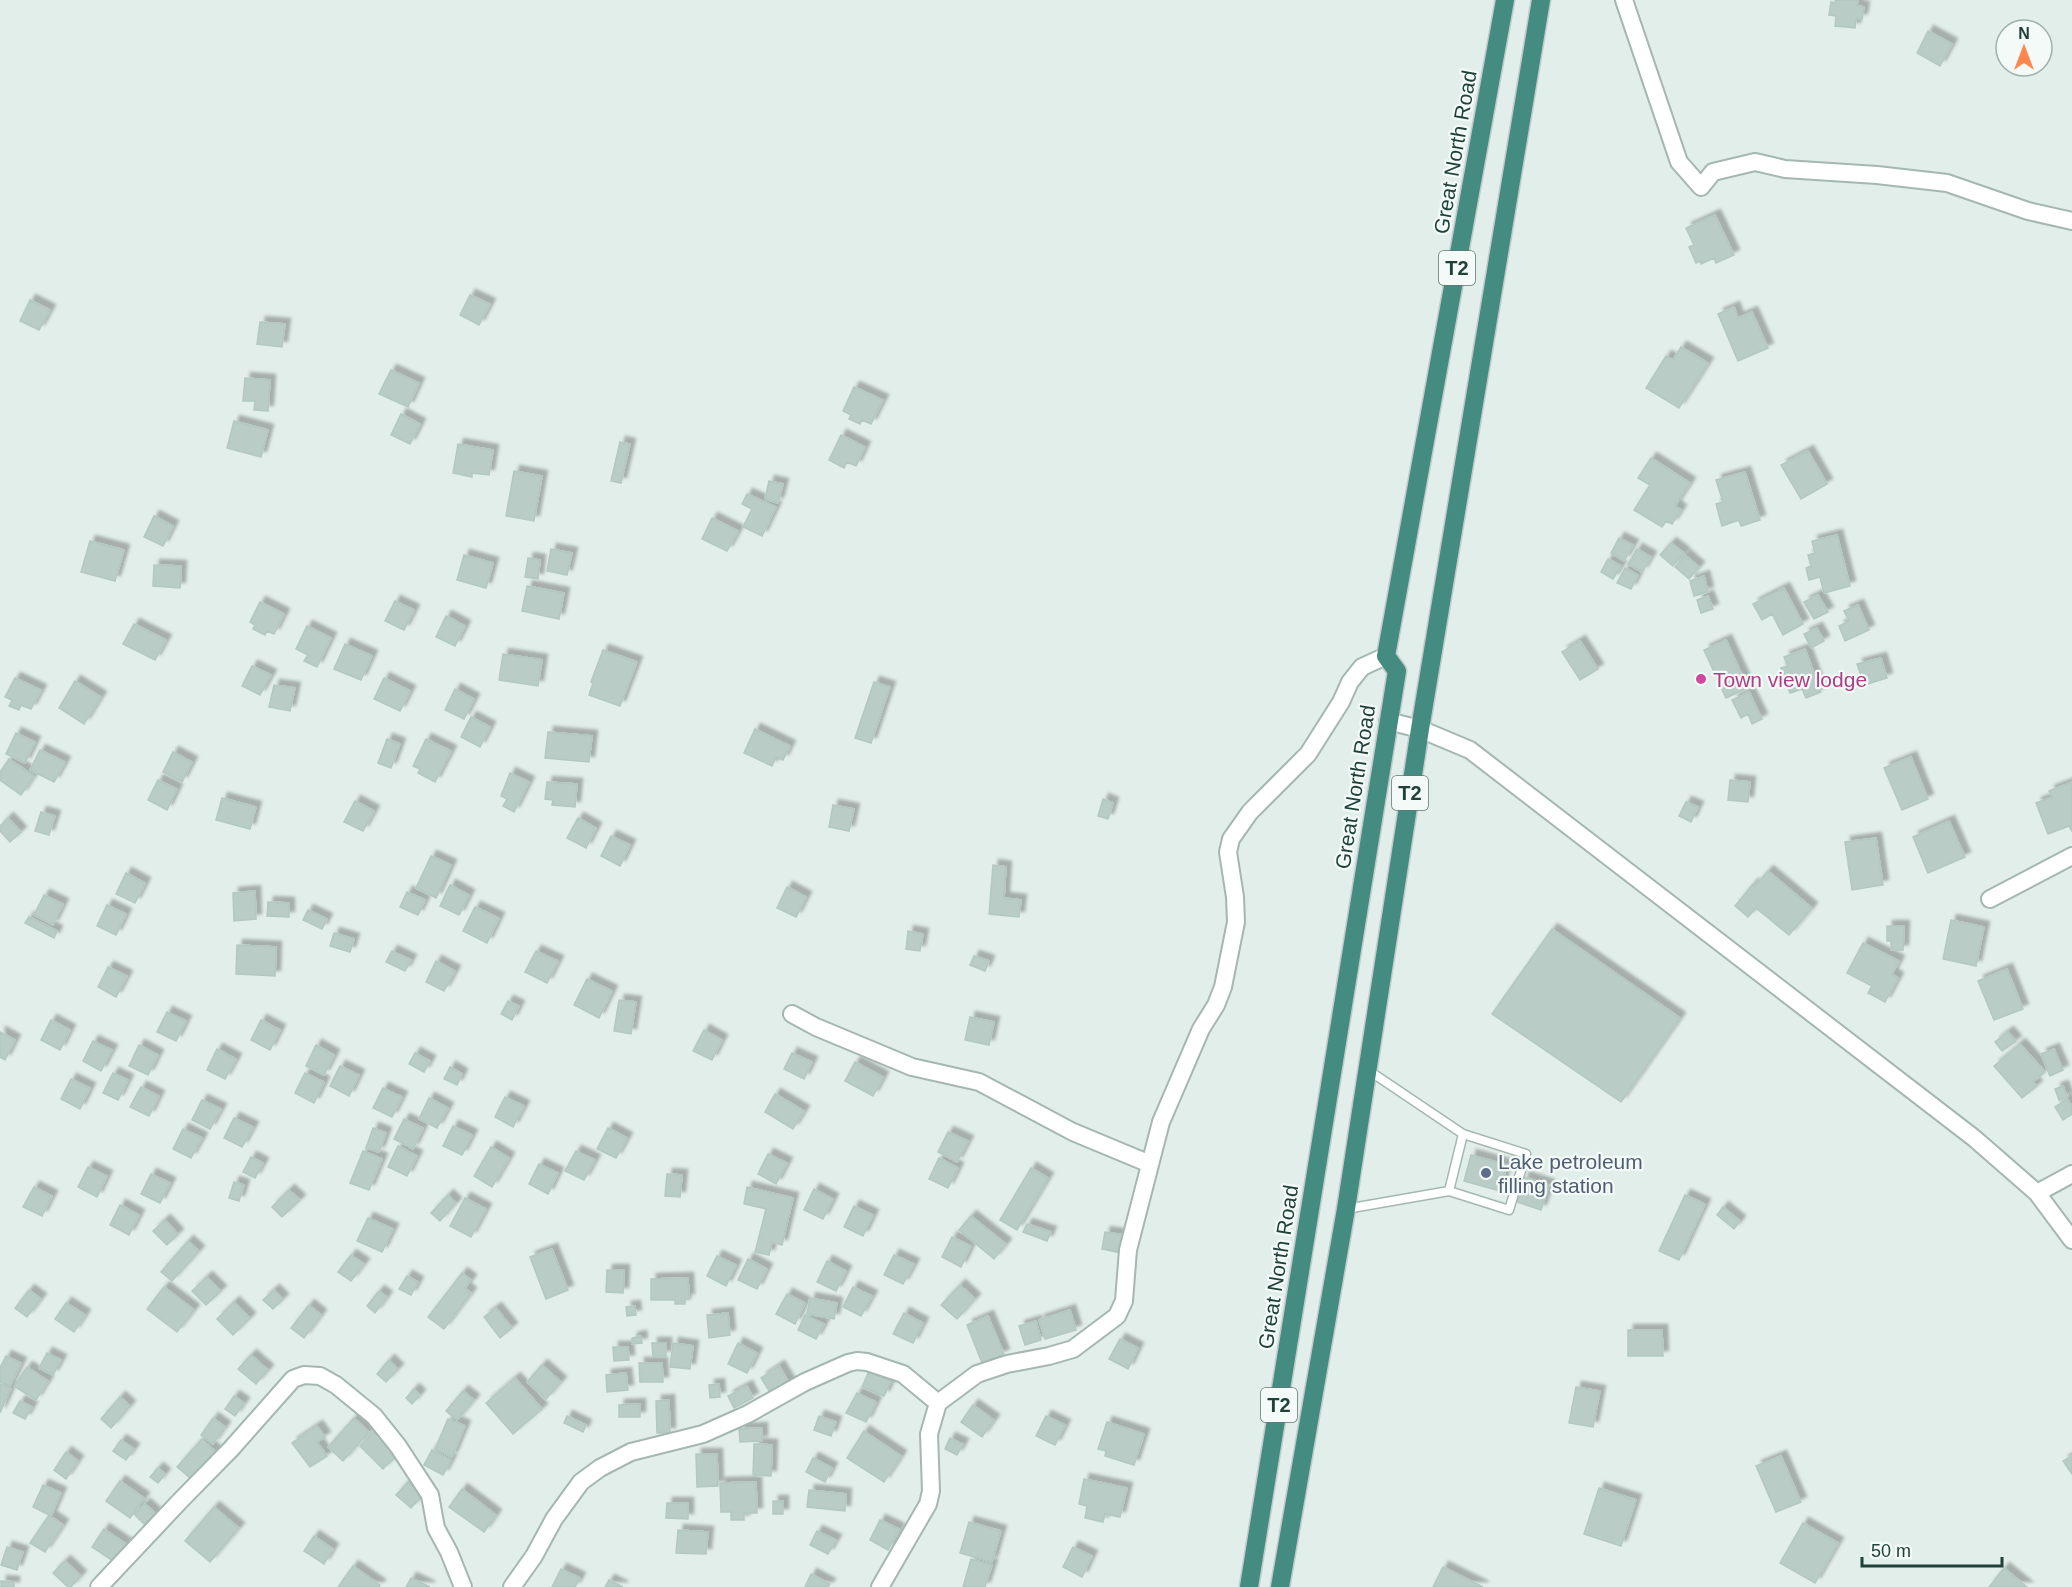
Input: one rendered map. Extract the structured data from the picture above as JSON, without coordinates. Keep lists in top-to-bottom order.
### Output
{
  "streets": {
    "highway": ["Great North Road", "T2"]
  },
  "places": ["Town view lodge", "Lake petroleum filling station"],
  "scale_bar": "50 m",
  "north": "top"
}
